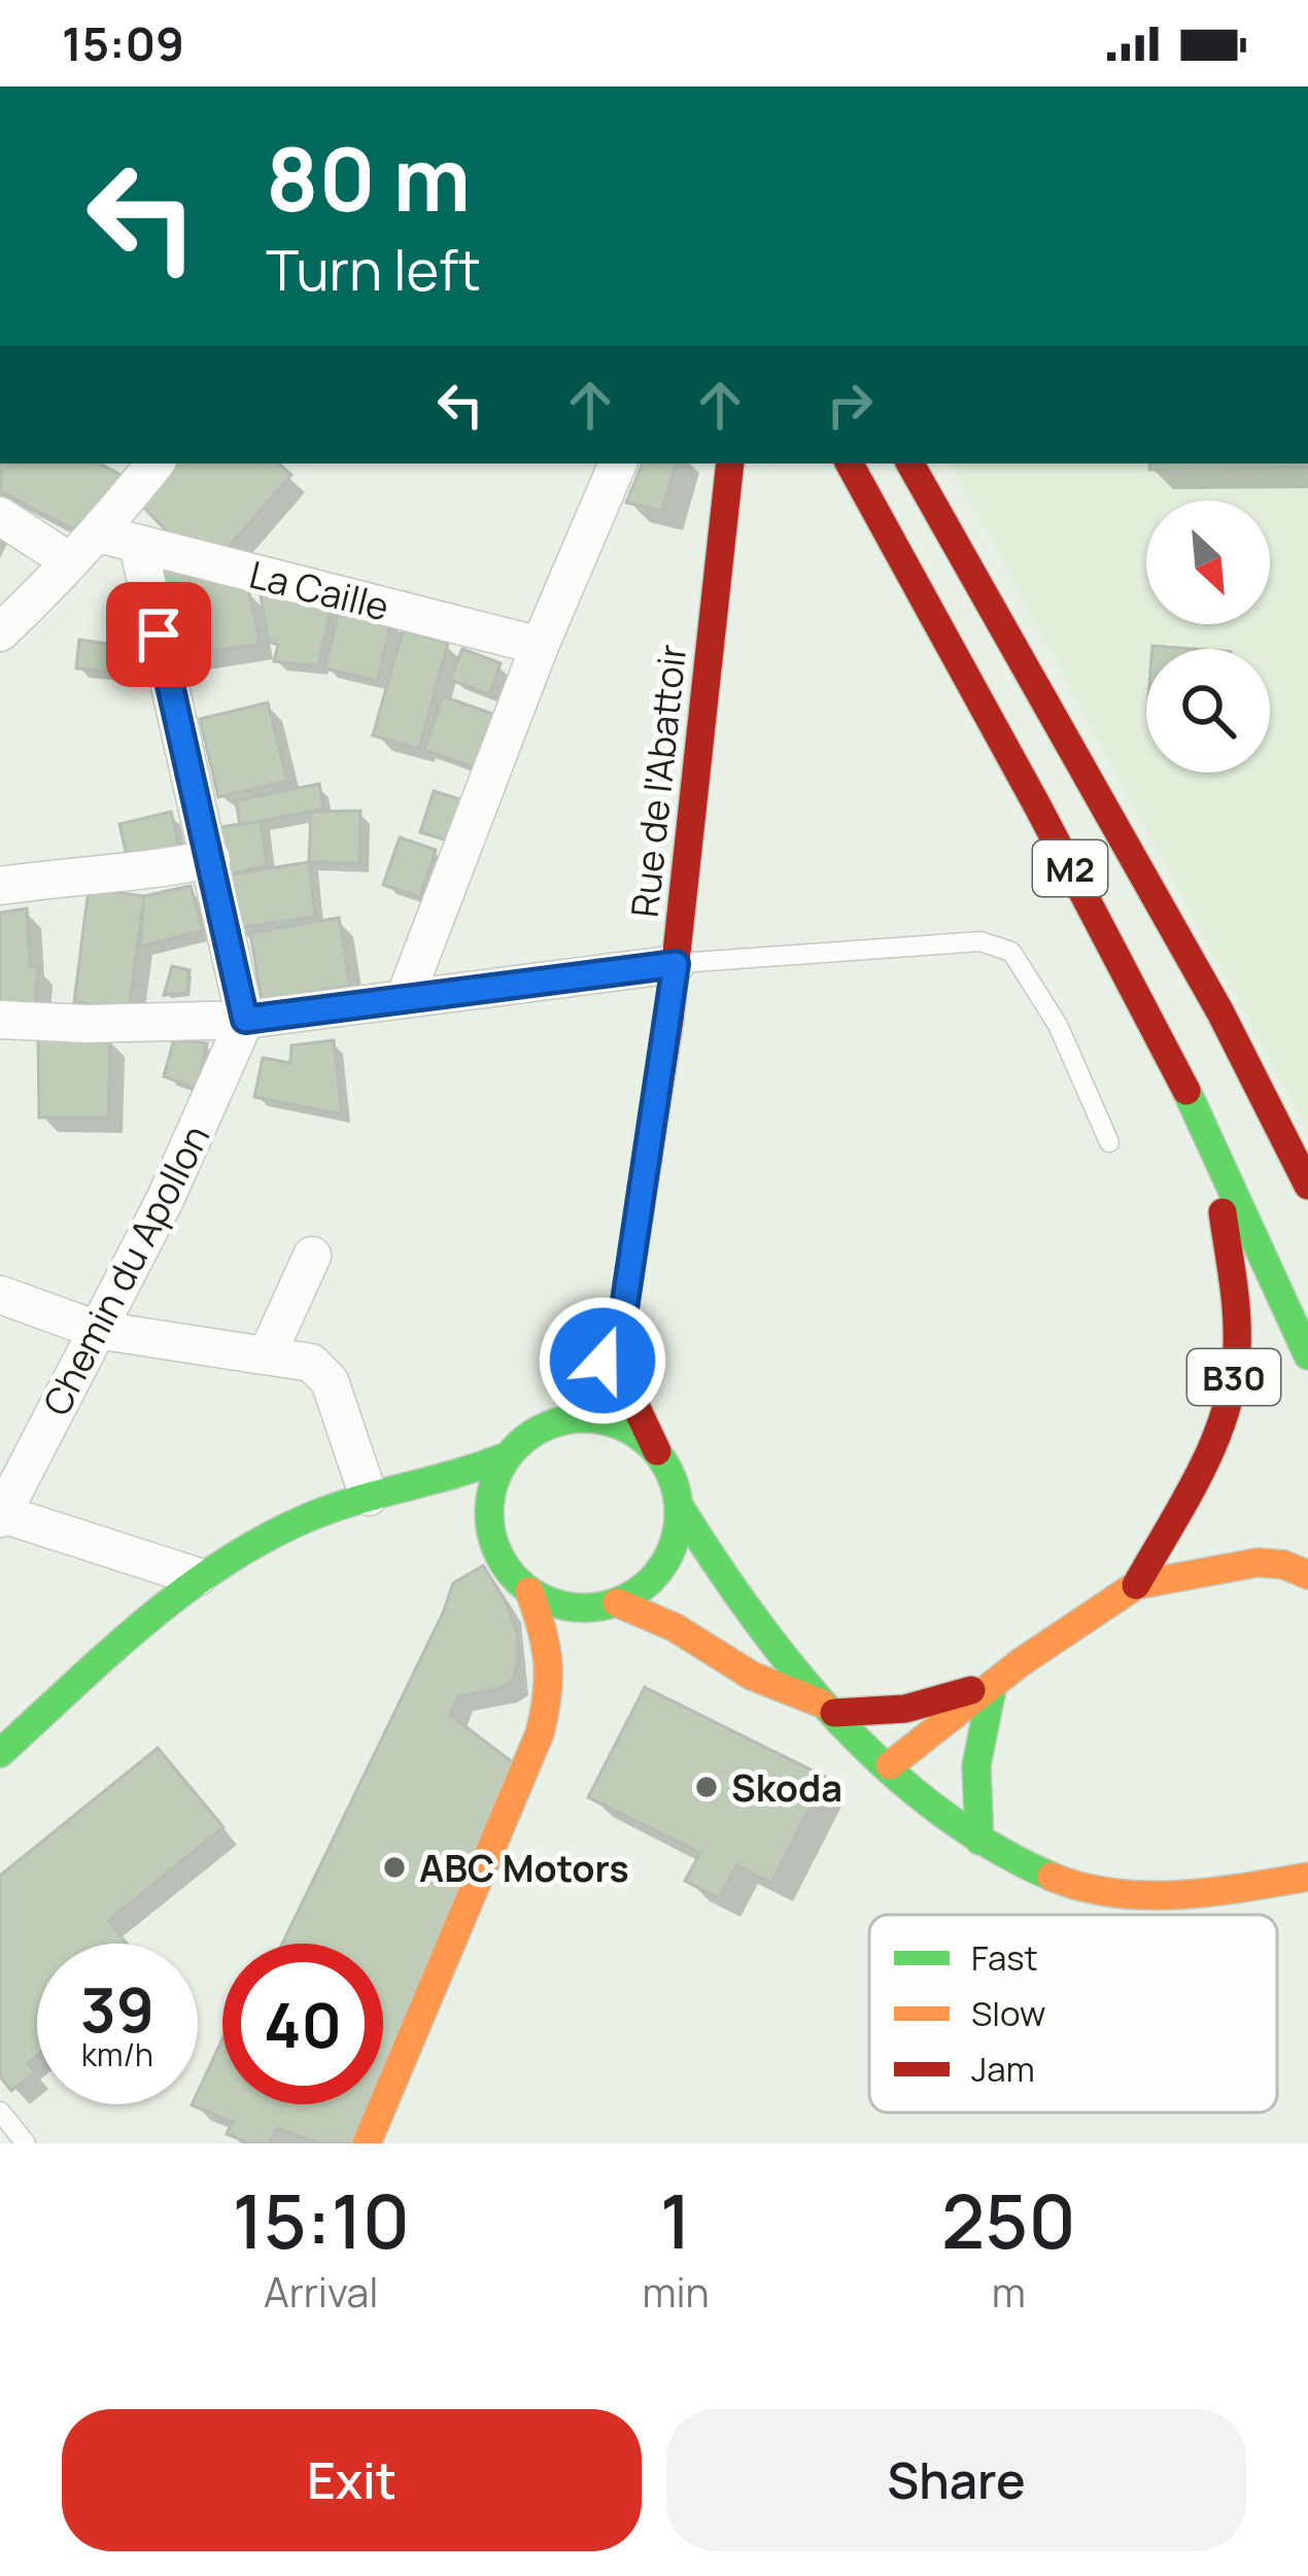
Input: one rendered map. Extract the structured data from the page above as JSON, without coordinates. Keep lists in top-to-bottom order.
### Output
{
  "streets": {
    "main road": ["Rue de l'Abattoir", "M2", "B30"],
    "street": ["La Caille", "Chemin du Apollon"]
  },
  "crossings": [
    ["M2", "B30"]
  ],
  "places": ["Skoda", "ABC Motors"],
  "legend": ["Fast", "Slow", "Jam"],
  "north": "bottom right",
  "page": {
    "status": "15:09",
    "turn": ["80 m", "Turn left"],
    "speed": "39 km/h",
    "limit": "40",
    "eta": [
      "15:10",
      "Arrival",
      "1",
      "min",
      "250",
      "m"
    ],
    "buttons": ["Exit", "Share"]
  }
}
